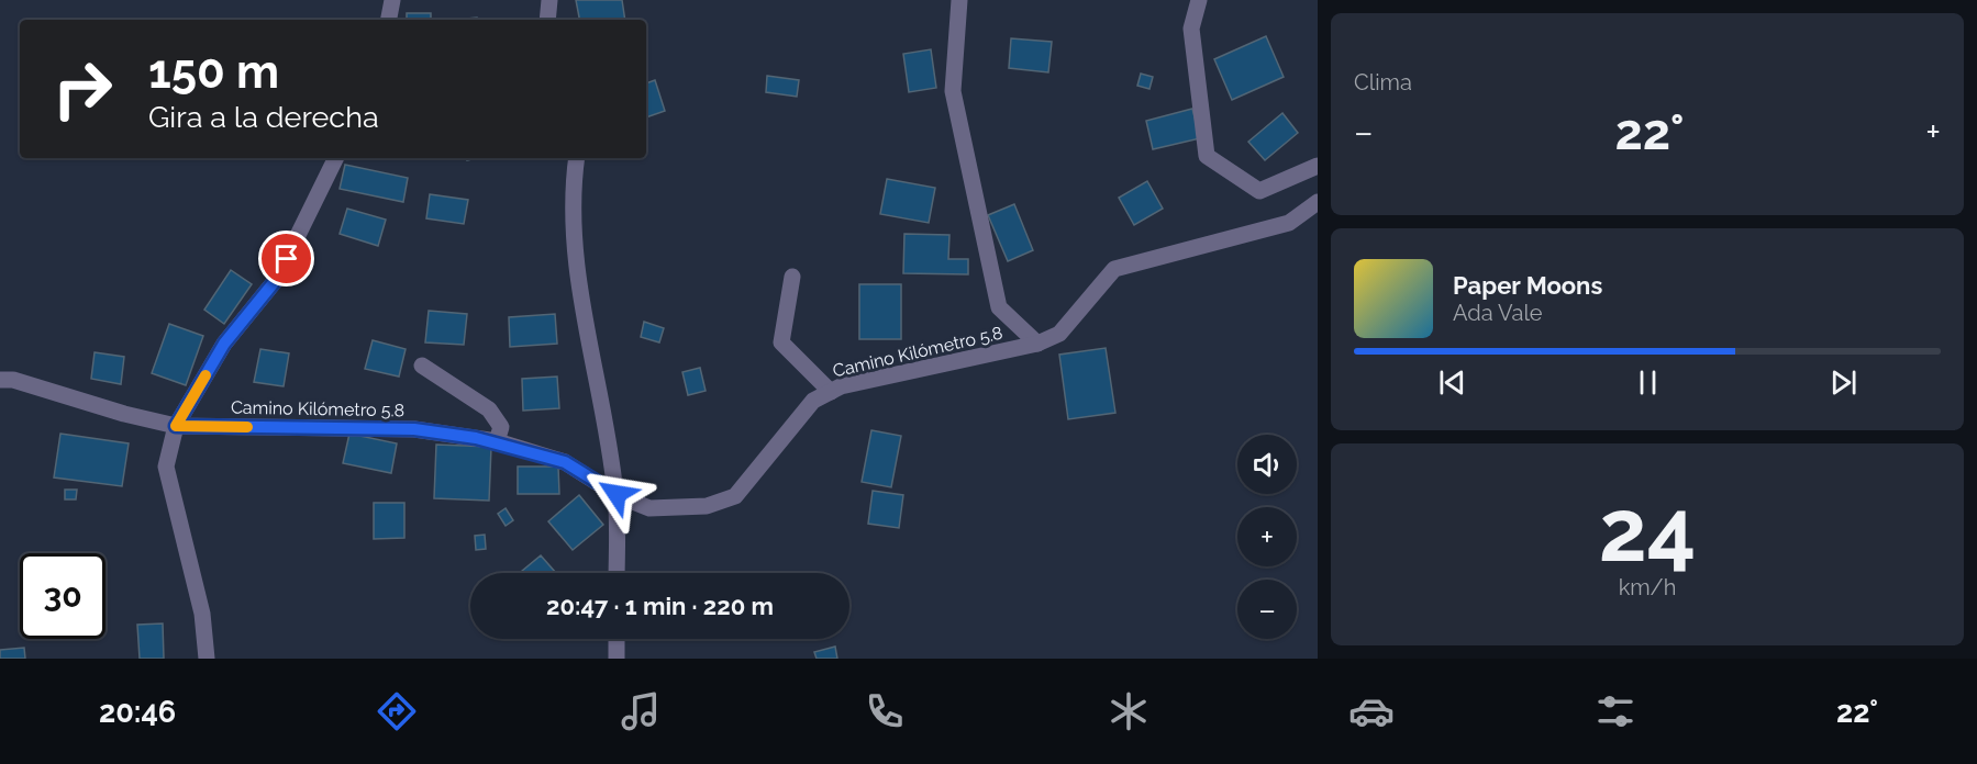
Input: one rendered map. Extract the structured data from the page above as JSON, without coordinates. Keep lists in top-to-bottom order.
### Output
{
  "streets": {
    "street": ["Camino Kilómetro 5.8"]
  },
  "page": {
    "tile": [
      "Clima",
      ["24", "km/h"]
    ],
    "turn": ["150 m", "Gira a la derecha"],
    "heat": ["−", "22°", "+"],
    "song": ["Paper Moons", "Ada Vale"],
    "map_buttons": ["+", "−"],
    "limit": "30",
    "trip": "20:47 · 1 min · 220 m",
    "tabs": ["20:46", "22°"]
  }
}
